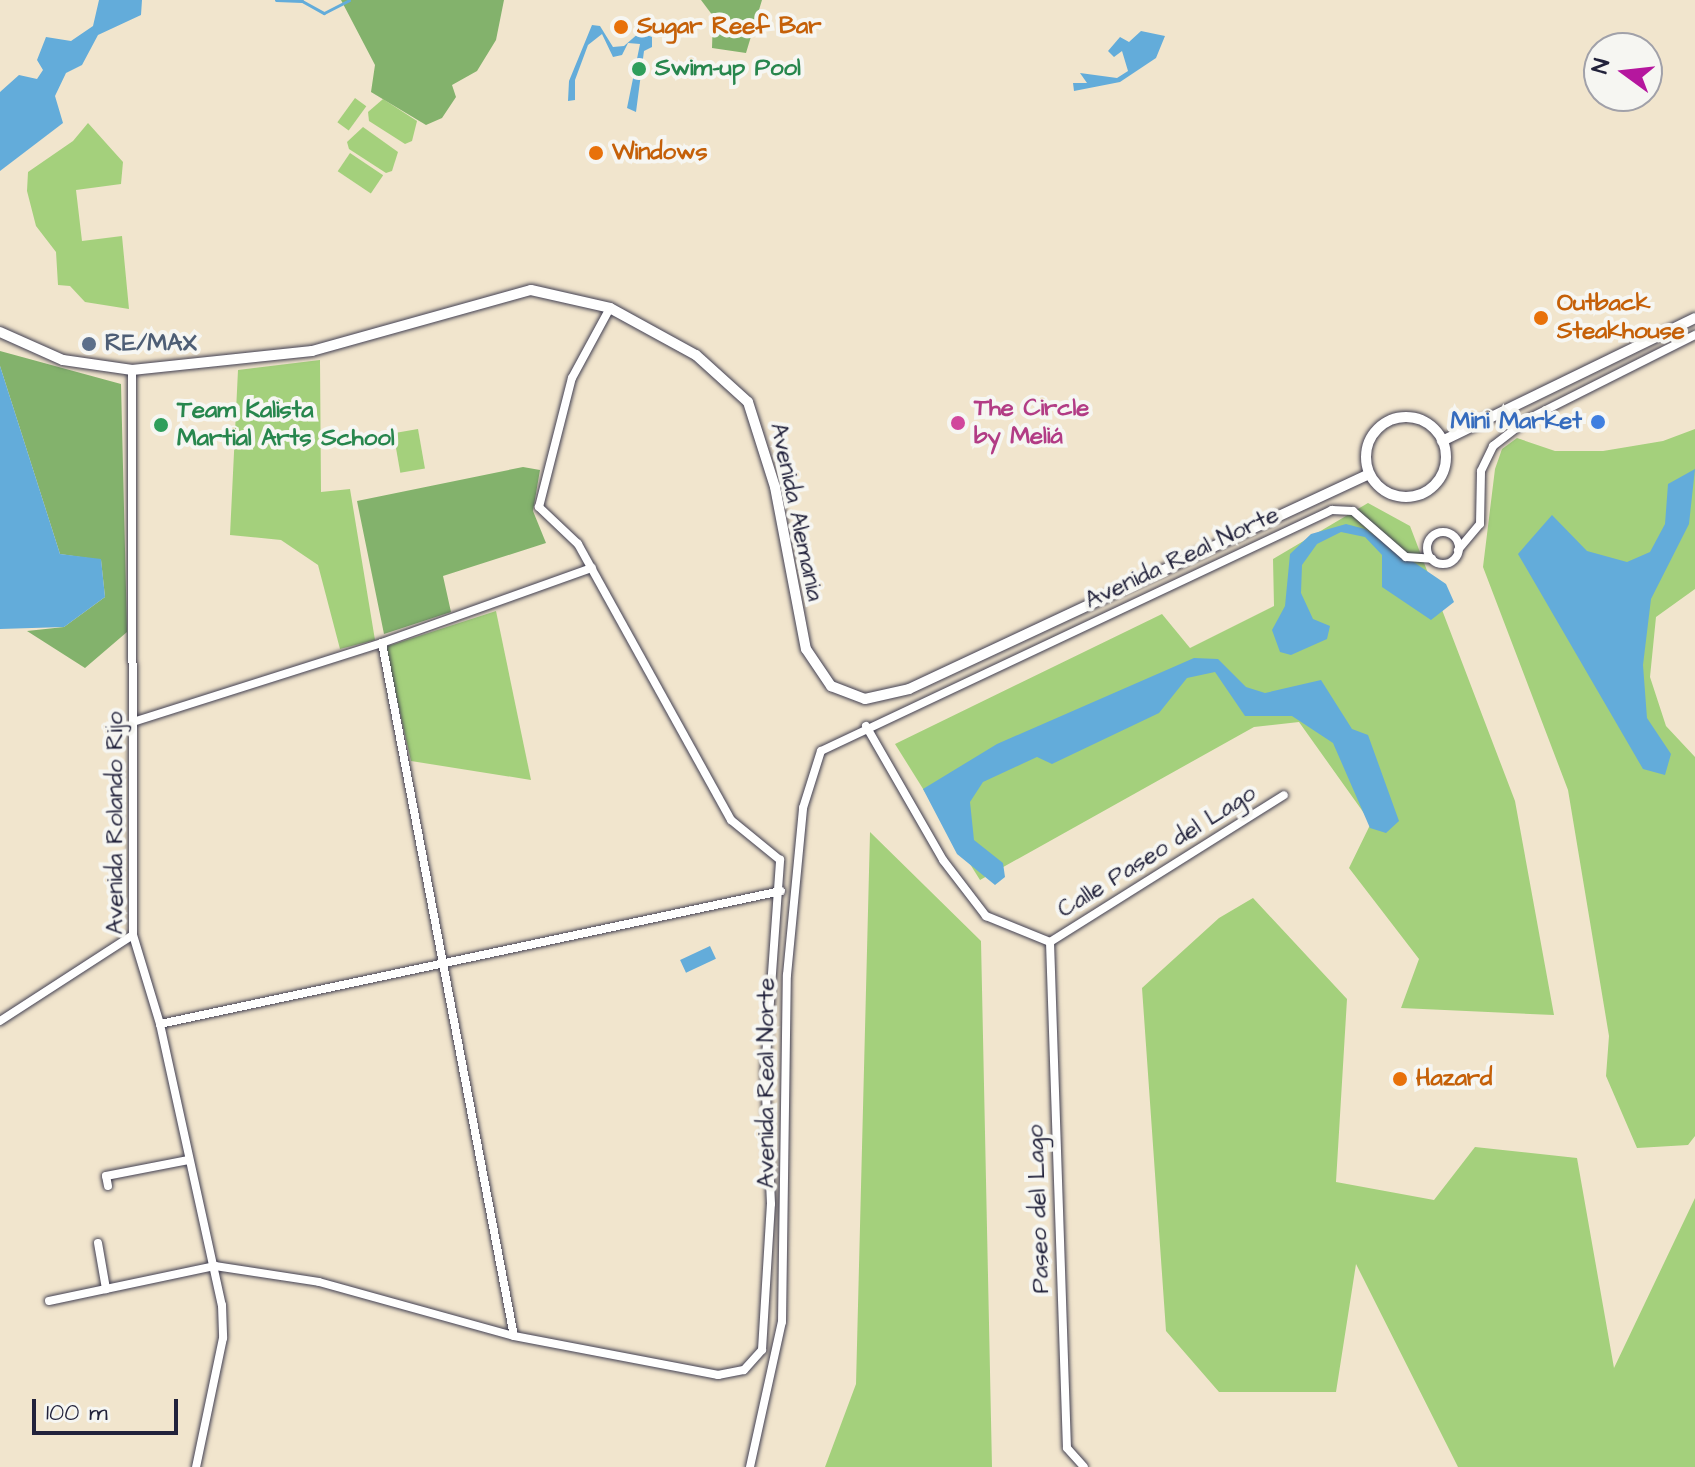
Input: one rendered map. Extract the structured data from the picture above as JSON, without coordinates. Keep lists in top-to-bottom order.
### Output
{
  "streets": {
    "street": [
      "Avenida Alemania",
      "Avenida Real Norte",
      "Avenida Rolando Rijo",
      "Calle Paseo del Lago",
      "Paseo del Lago"
    ]
  },
  "crossings": [
    ["Avenida Alemania", "Avenida Rolando Rijo"],
    ["Calle Paseo del Lago", "Paseo del Lago"]
  ],
  "places": [
    "Sugar Reef Bar",
    "Swim-up Pool",
    "Windows",
    "Outback Steakhouse",
    "RE/MAX",
    "Mini Market",
    "The Circle by Meliá",
    "Team Kalista Martial Arts School",
    "Hazard"
  ],
  "scale_bar": "100 m",
  "north": "left"
}
